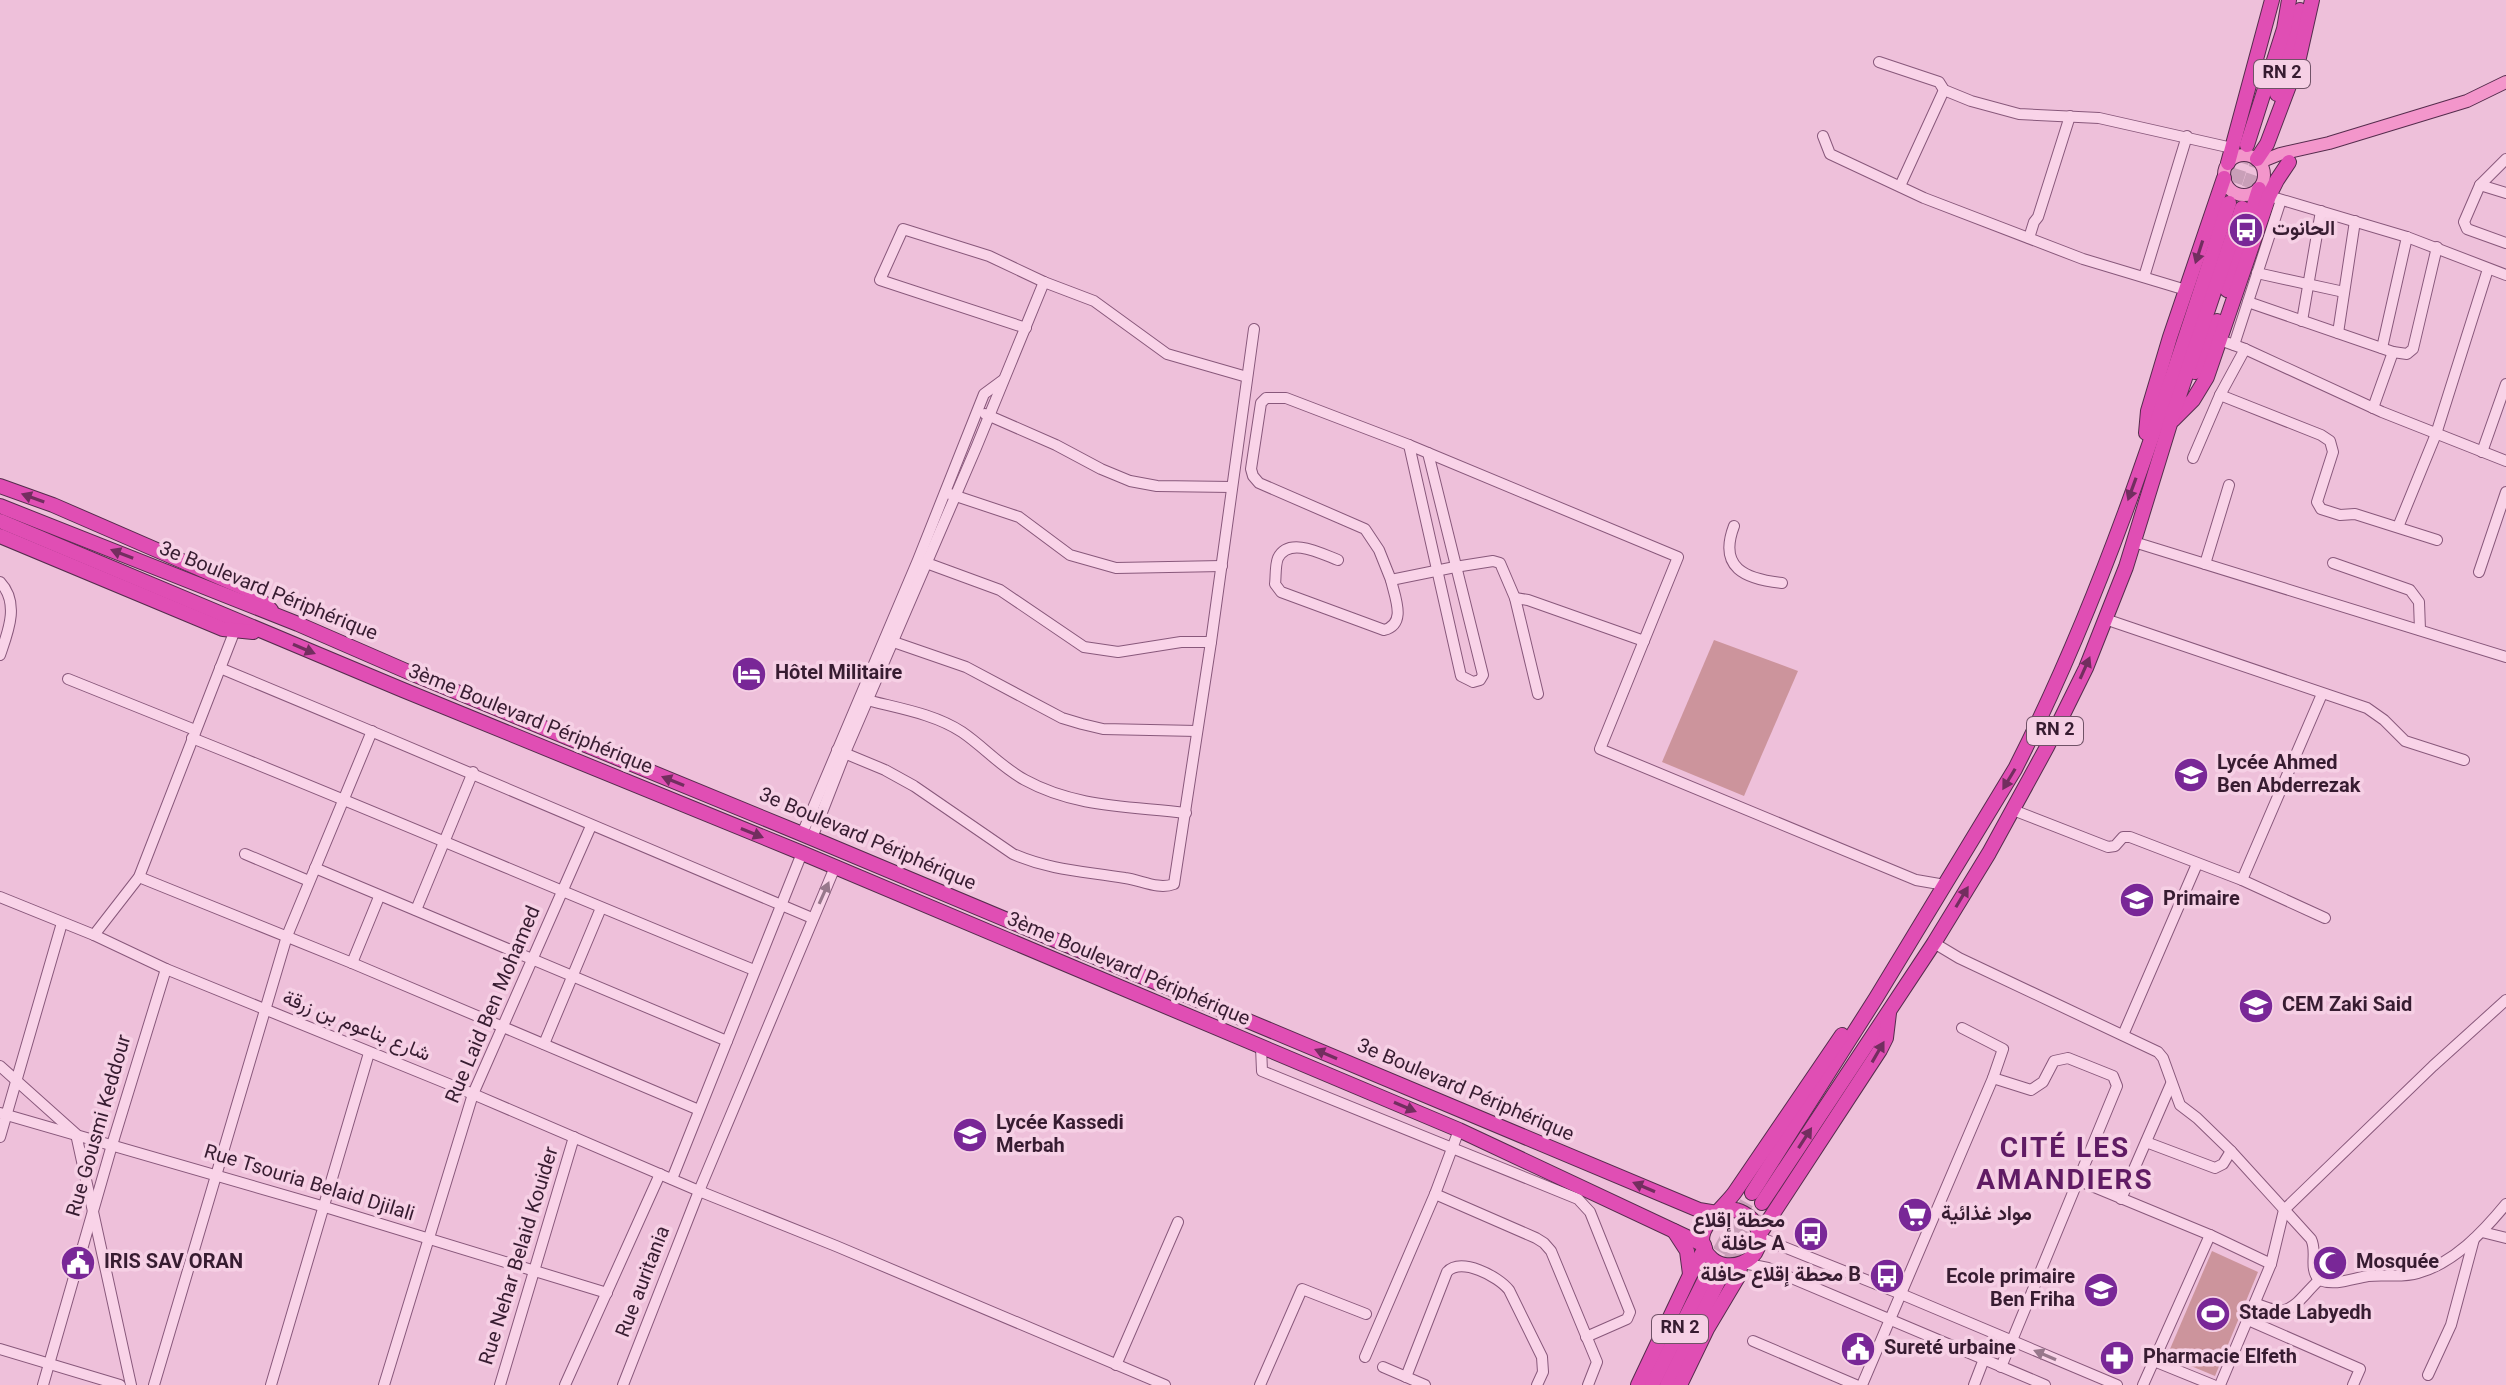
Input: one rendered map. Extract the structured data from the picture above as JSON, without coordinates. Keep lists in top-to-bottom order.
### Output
{
  "streets": {
    "highway": ["RN 2", "3e Boulevard Périphérique", "3ème Boulevard Périphérique"],
    "street": [
      "Rue Laid Ben Mohamed",
      "شارع بناعوم بن زرقة",
      "Rue Gousmi Keddour",
      "Rue Tsouria Belaid Djilali",
      "Rue Nehar Belaid Kouider",
      "Rue auritania"
    ]
  },
  "crossings": [
    ["3e Boulevard Périphérique", "3ème Boulevard Périphérique"],
    ["3ème Boulevard Périphérique", "Rue auritania"],
    ["Rue Laid Ben Mohamed", "شارع بناعوم بن زرقة"],
    ["Rue Laid Ben Mohamed", "Rue Tsouria Belaid Djilali"],
    ["شارع بناعوم بن زرقة", "Rue Gousmi Keddour"],
    ["شارع بناعوم بن زرقة", "Rue Nehar Belaid Kouider"],
    ["شارع بناعوم بن زرقة", "Rue auritania"],
    ["Rue Gousmi Keddour", "Rue Tsouria Belaid Djilali"],
    ["Rue Tsouria Belaid Djilali", "Rue Nehar Belaid Kouider"]
  ],
  "one_way": ["3ème Boulevard Périphérique"],
  "districts": ["CITÉ LES AMANDIERS"],
  "places": {
    "bus stop": ["الحانوت", "محطة إقلاع حافلة A", "محطة إقلاع حافلة B"],
    "hotel": ["Hôtel Militaire"],
    "school or university": [
      "Lycée Ahmed Ben Abderrezak",
      "Primaire",
      "CEM Zaki Said",
      "Lycée Kassedi Merbah",
      "Ecole primaire Ben Friha"
    ],
    "supermarket": ["مواد غذائية"],
    "public building": ["IRIS SAV ORAN", "Sureté urbaine"],
    "mosque": ["Mosquée"],
    "sports": ["Stade Labyedh"],
    "pharmacy": ["Pharmacie Elfeth"]
  }
}
